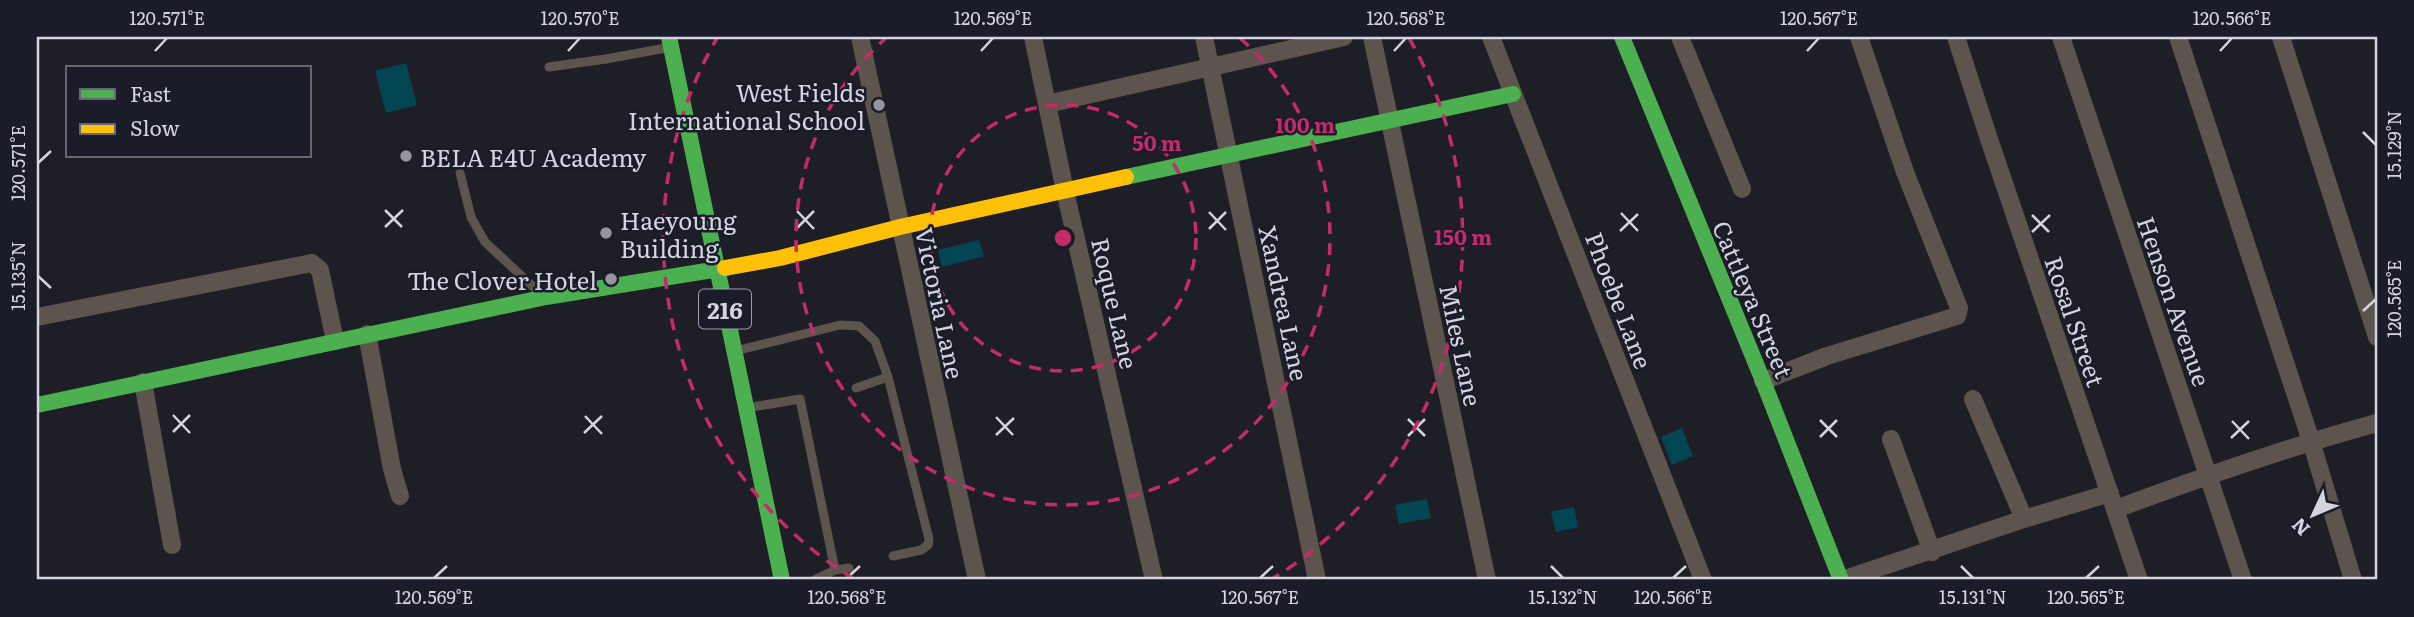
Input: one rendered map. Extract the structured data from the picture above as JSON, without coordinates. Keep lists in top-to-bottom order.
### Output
{
  "streets": {
    "street": [
      "Cattleya Street",
      "Phoebe Lane",
      "Henson Avenue",
      "Victoria Lane",
      "Roque Lane",
      "Xandrea Lane",
      "216",
      "Rosal Street",
      "Miles Lane"
    ]
  },
  "places": [
    "West Fields International School",
    "BELA E4U Academy",
    "Haeyoung Building",
    "The Clover Hotel"
  ],
  "legend": ["Fast", "Slow"],
  "north": "bottom left",
  "coordinates": [
    "120.571°E",
    "120.570°E",
    "120.569°E",
    "120.568°E",
    "120.567°E",
    "120.566°E",
    "15.129°N",
    "15.135°N",
    "120.565°E",
    "15.132°N",
    "15.131°N"
  ],
  "rings": ["100 m", "50 m", "150 m"]
}
